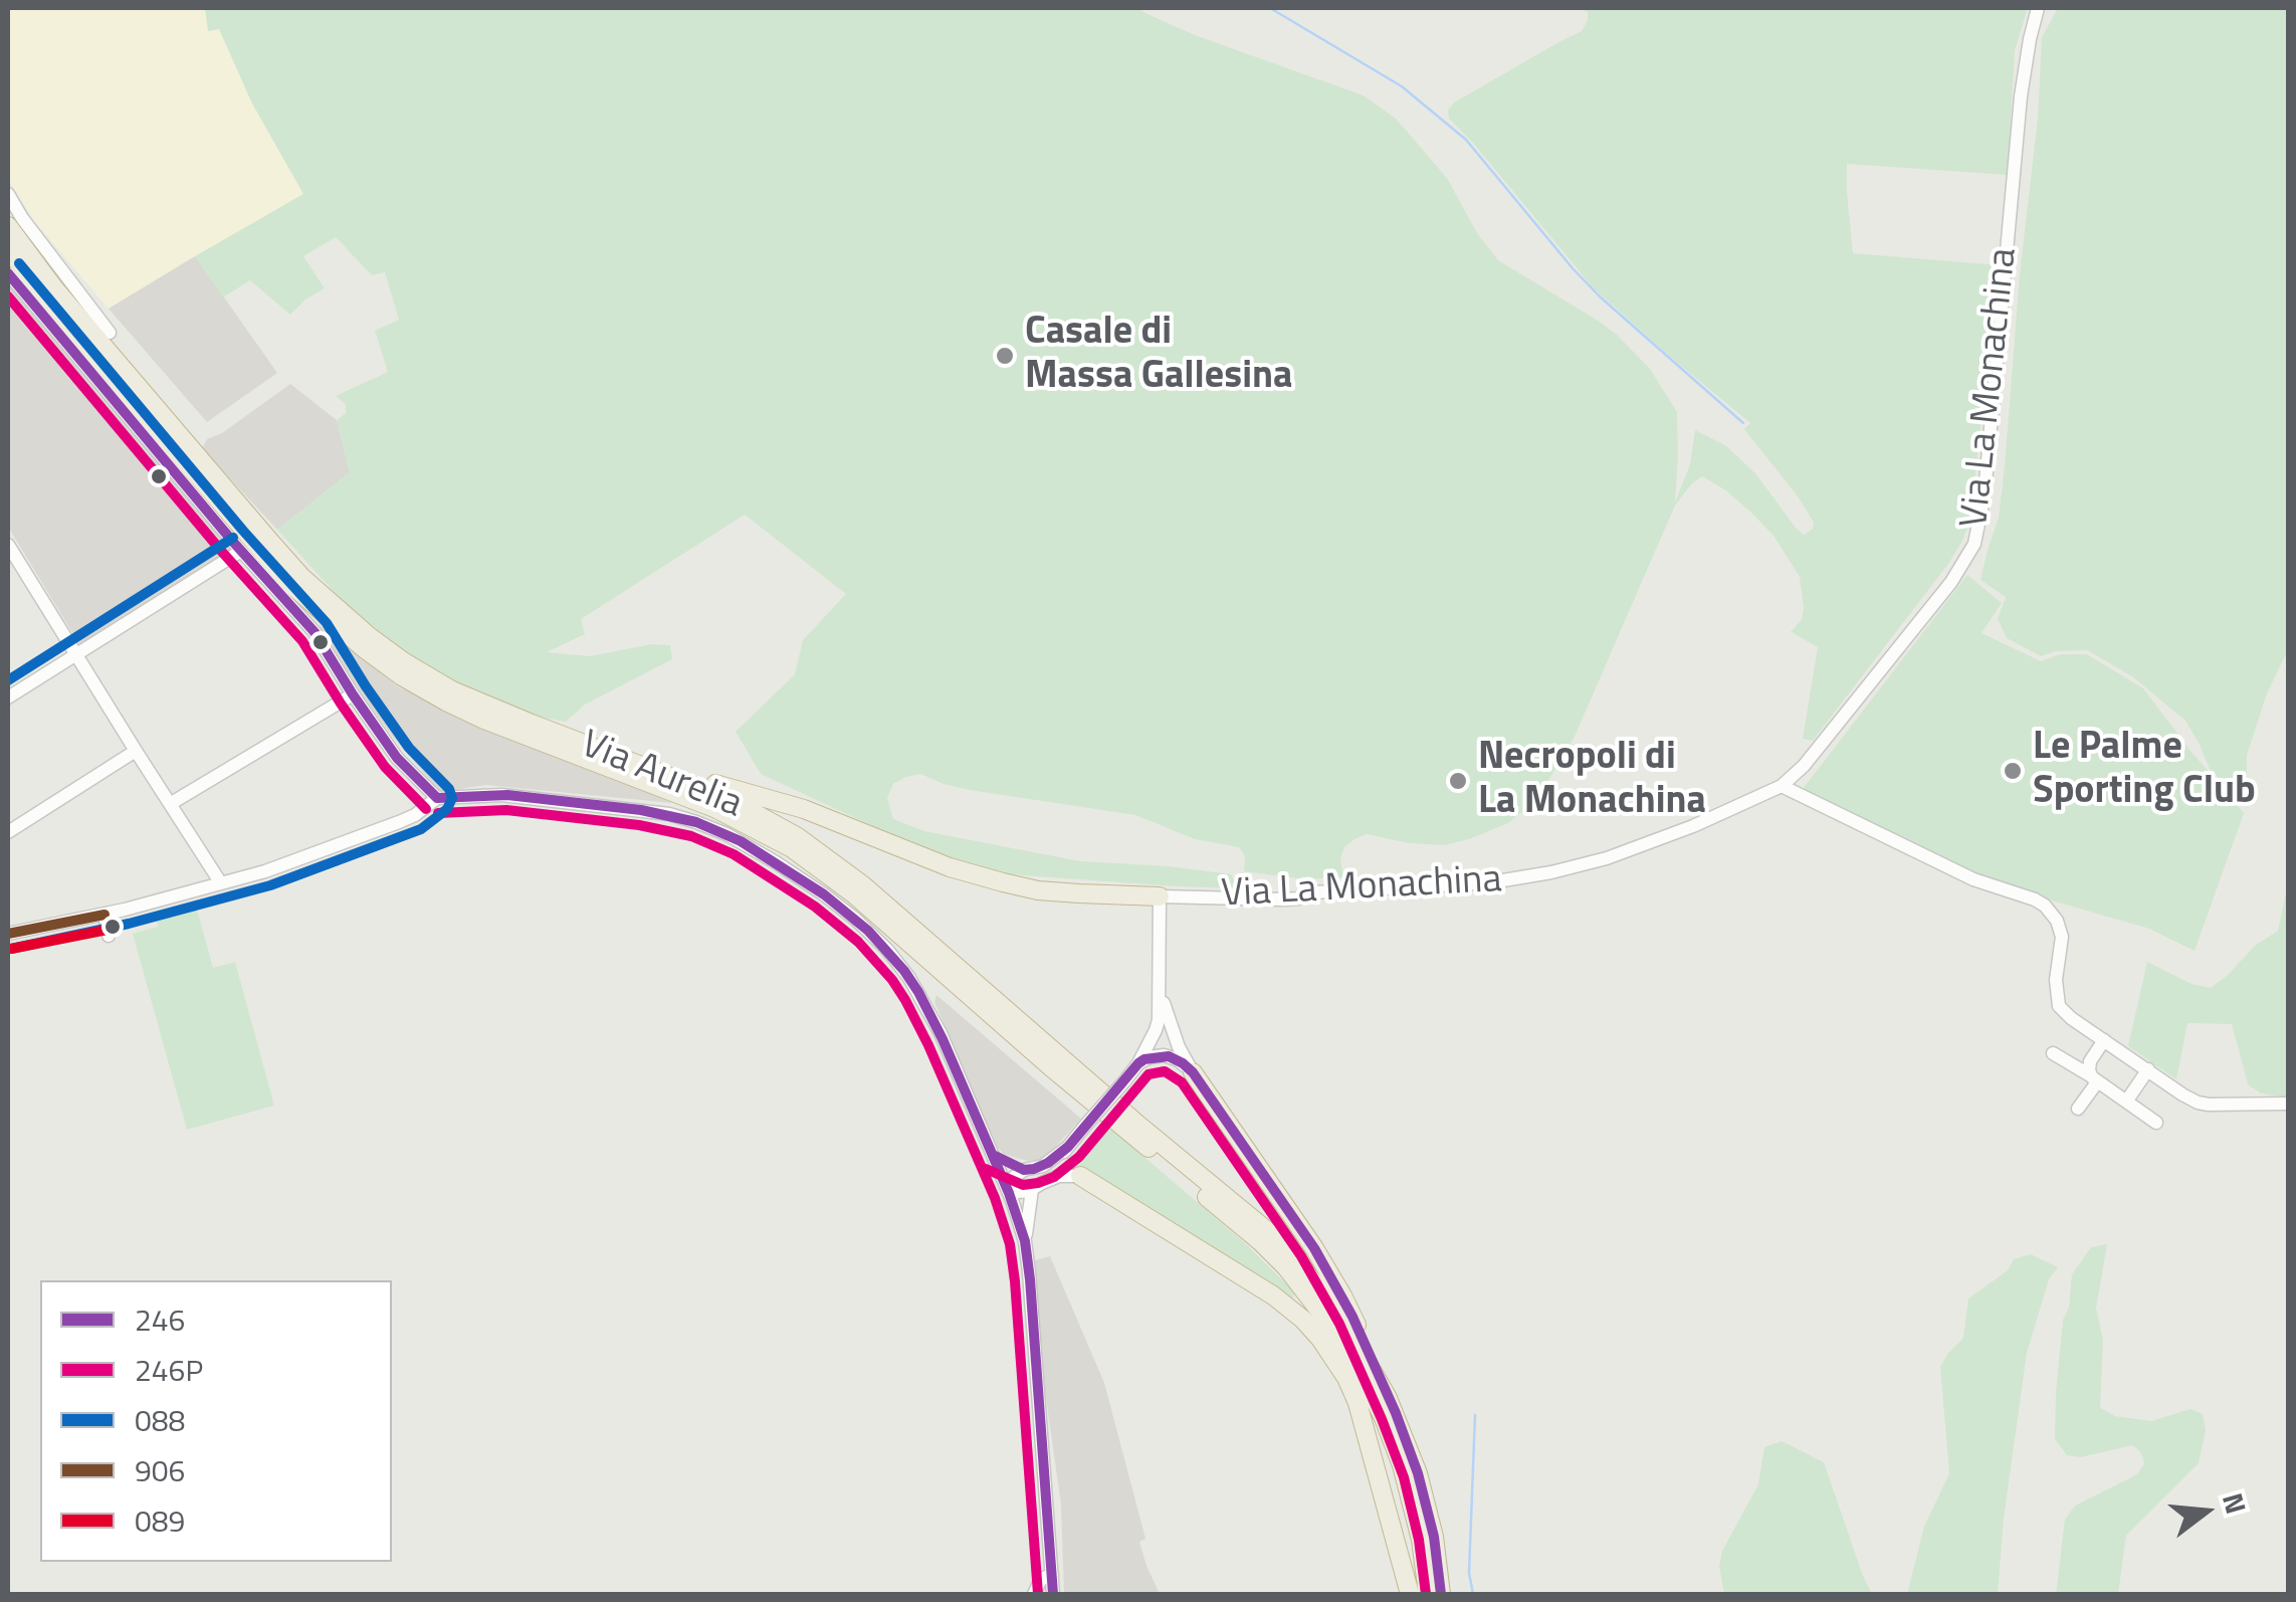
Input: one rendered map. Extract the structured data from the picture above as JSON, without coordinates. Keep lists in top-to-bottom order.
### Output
{
  "streets": {
    "highway": ["Via Aurelia"],
    "street": ["Via La Monachina"]
  },
  "places": ["Casale di Massa Gallesina", "Le Palme Sporting Club", "Necropoli di La Monachina"],
  "lines": [
    "transit line 088",
    "transit line 246",
    "transit line 246P",
    "transit line 906",
    "transit line 089"
  ],
  "legend": [
    "246",
    "246P",
    "088",
    "906",
    "089"
  ],
  "north": "right"
}
